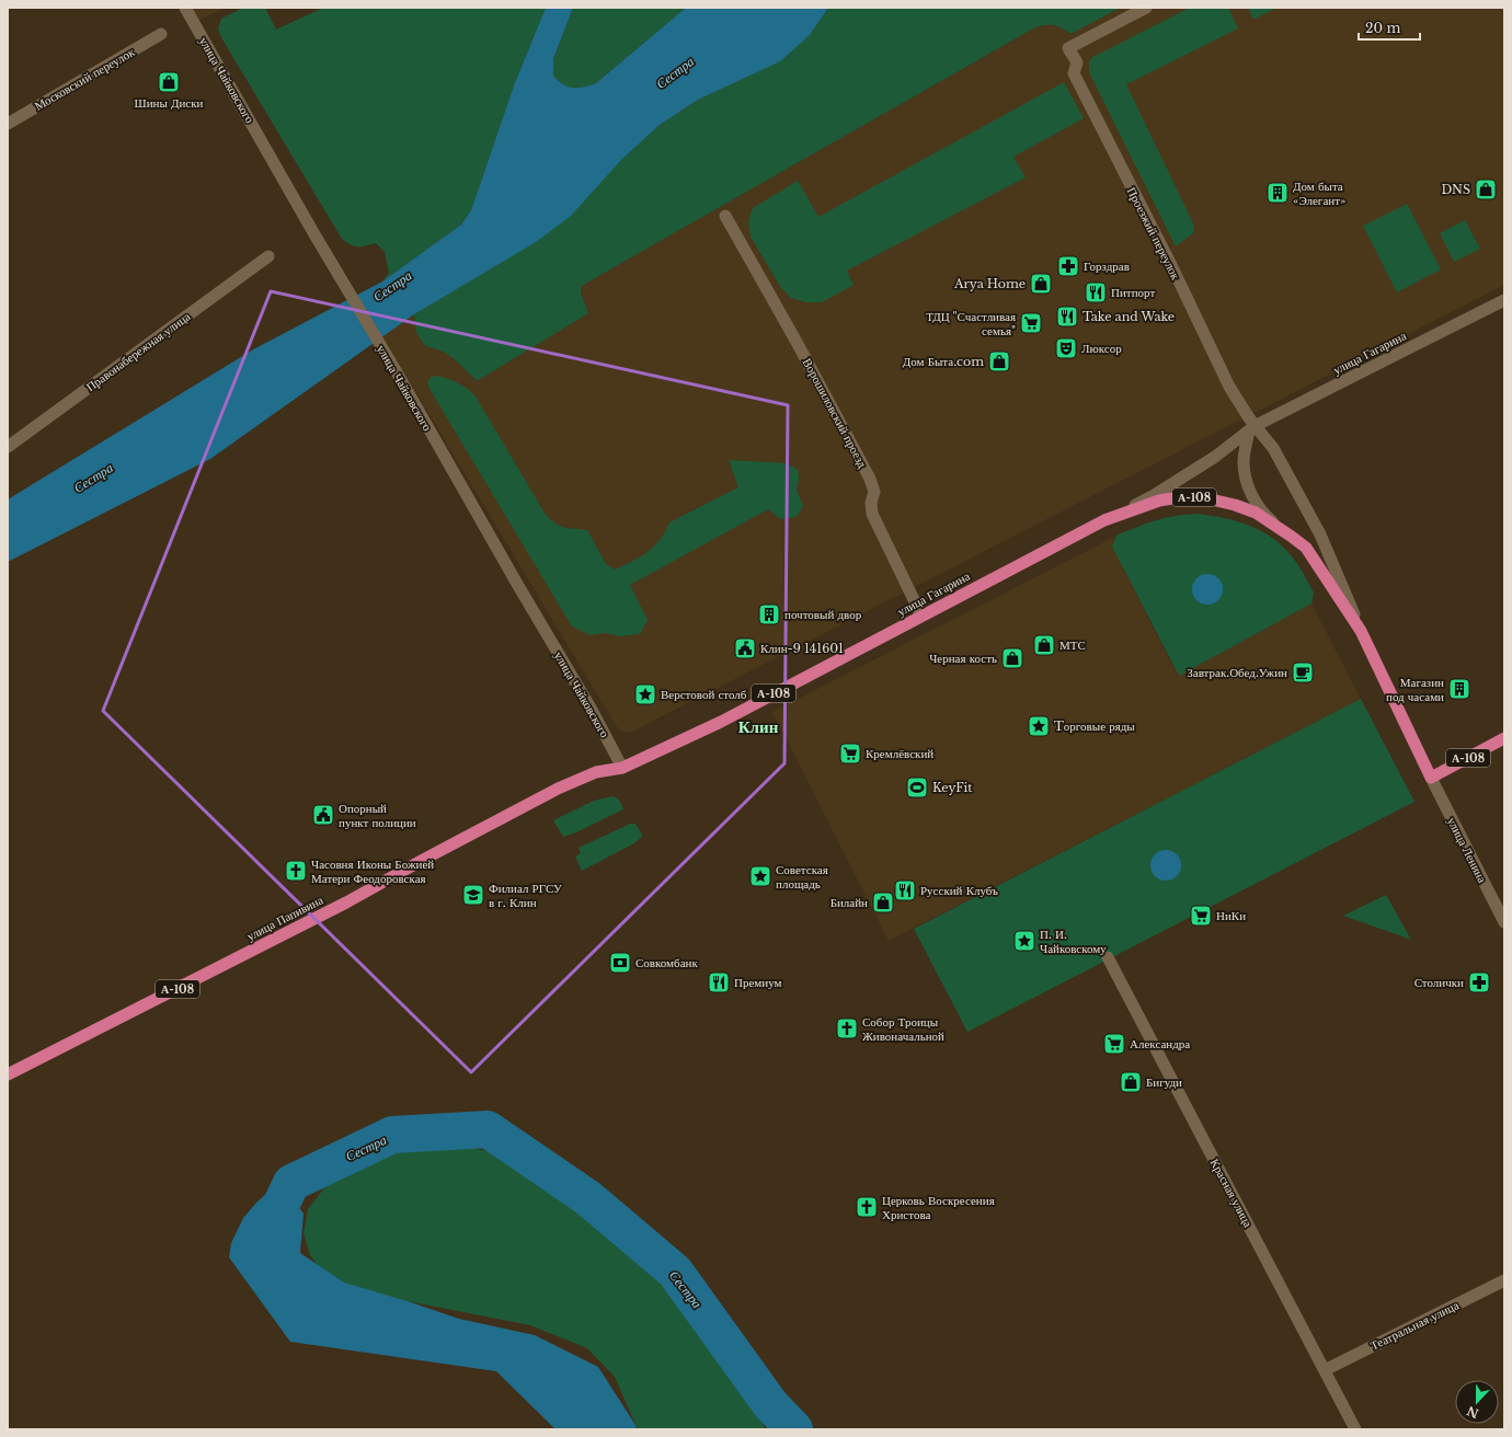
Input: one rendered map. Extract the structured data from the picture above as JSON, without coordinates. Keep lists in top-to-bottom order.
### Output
{
  "streets": {
    "highway": ["улица Гагарина", "А-108", "улица Папивина"],
    "street": [
      "Московский переулок",
      "улица Чайковского",
      "Проезжий переулок",
      "Правонабережная улица",
      "Ворошиловский проезд",
      "улица Ленина",
      "Красная улица",
      "Театральная улица"
    ]
  },
  "crossings": [
    ["улица Чайковского", "улица Гагарина"],
    ["улица Чайковского", "улица Папивина"],
    ["Проезжий переулок", "улица Гагарина"],
    ["Проезжий переулок", "А-108"],
    ["улица Гагарина", "Ворошиловский проезд"],
    ["улица Гагарина", "А-108"],
    ["улица Гагарина", "улица Папивина"],
    ["А-108", "улица Ленина"],
    ["Красная улица", "Театральная улица"]
  ],
  "districts": ["Клин"],
  "water": ["Сестра"],
  "places": {
    "shop": [
      "Шины Диски",
      "DNS",
      "Arya Home",
      "Дом Быта.com",
      "МТС",
      "Черная кость",
      "Билайн",
      "Бигуди"
    ],
    "building": ["Дом быта «Элегант»", "почтовый двор", "Магазин под часами"],
    "pharmacy": ["Горздрав", "Столички"],
    "restaurant": [
      "Питпорт",
      "Take and Wake",
      "Русский Клубъ",
      "Премиум"
    ],
    "supermarket": [
      "ТДЦ \"Счастливая семья\"",
      "Кремлёвский",
      "НиКи",
      "Александра"
    ],
    "theatre": ["Люксор"],
    "public building": ["Клин-9 141601", "Опорный пункт полиции"],
    "cafe": ["Завтрак.Обед.Ужин"],
    "place": [
      "Верстовой столб",
      "Tорговые ряды",
      "Советская площадь",
      "П. И. Чайковскому"
    ],
    "sports": ["KeyFit"],
    "church": ["Часовня Иконы Божией Матери Феодоровская", "Собор Троицы Живоначальной", "Церковь Воскресения Христова"],
    "school or university": ["Филиал РГСУ в г. Клин"],
    "bank": ["Совкомбанк"]
  },
  "scale_bar": "20 m",
  "north": "bottom"
}
